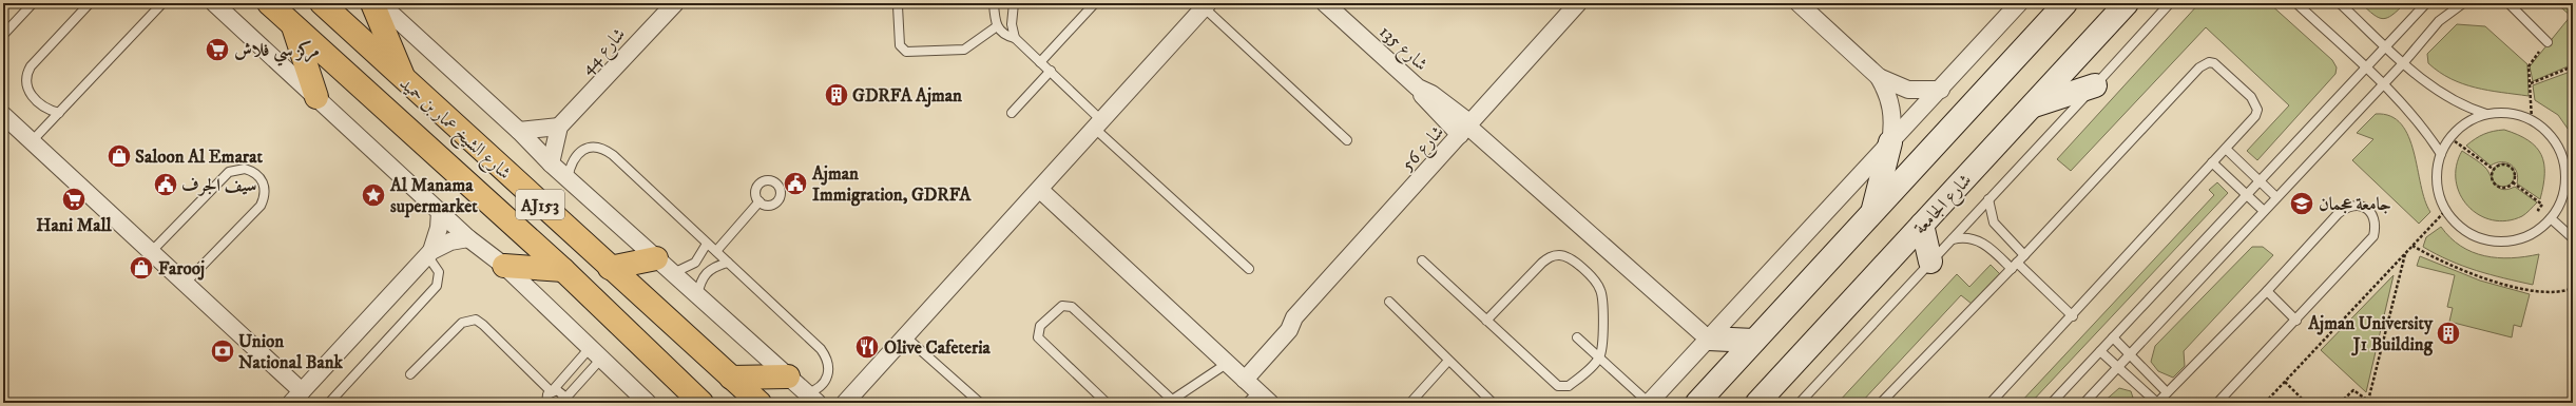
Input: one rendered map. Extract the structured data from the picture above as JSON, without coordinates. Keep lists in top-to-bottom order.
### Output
{
  "streets": {
    "main road": ["شارع الشيخ عمار بن حميد", "شارع الجامعة", "AJ153"],
    "street": ["شارع 135", "شارع 44", "شارع 56"]
  },
  "crossings": [
    ["شارع 135", "شارع 56"]
  ],
  "places": {
    "supermarket": ["مركز سي فلاش", "Hani Mall"],
    "building": ["GDRFA Ajman", "Ajman University J1 Building"],
    "shop": ["Saloon Al Emarat", "Farooj"],
    "public building": ["Ajman Immigration, GDRFA", "سيف الجرف"],
    "place": ["Al Manama supermarket"],
    "school or university": ["جامعة عجمان"],
    "restaurant": ["Olive Cafeteria"],
    "bank": ["Union National Bank"]
  }
}
